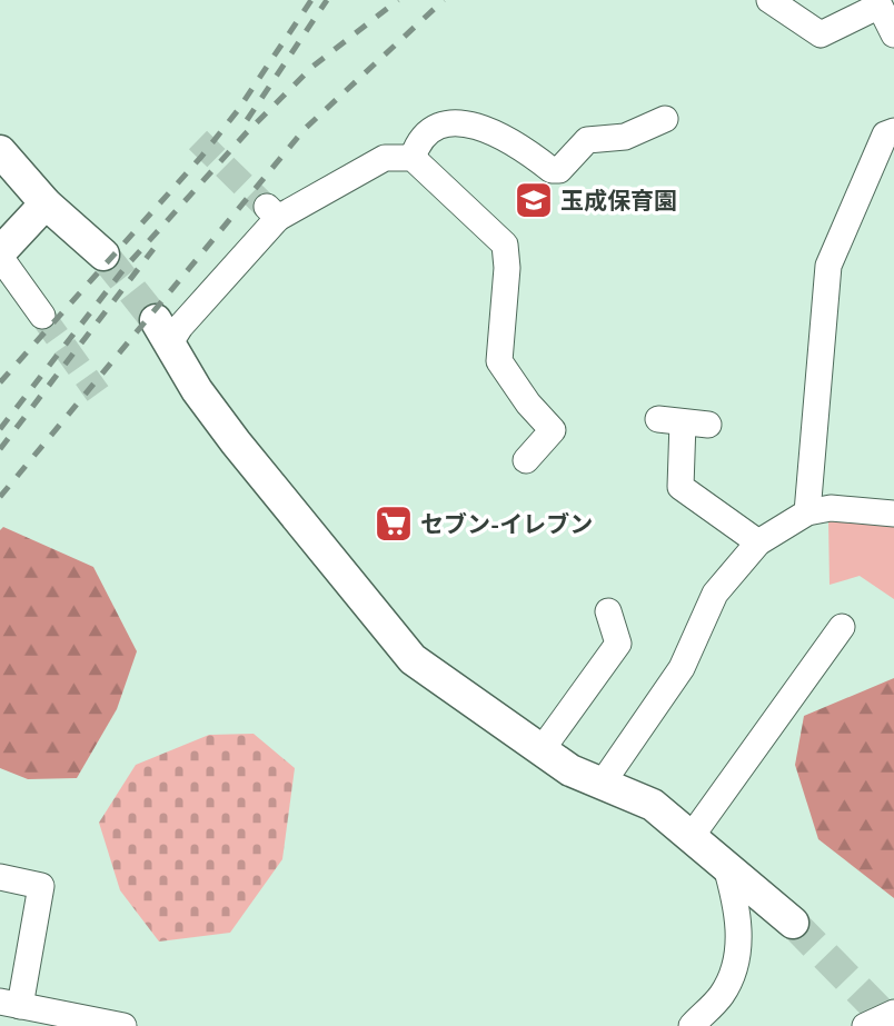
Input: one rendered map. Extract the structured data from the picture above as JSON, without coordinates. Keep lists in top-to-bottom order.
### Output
{
  "places": {
    "school or university": ["玉成保育園"],
    "supermarket": ["セブン-イレブン"]
  }
}
